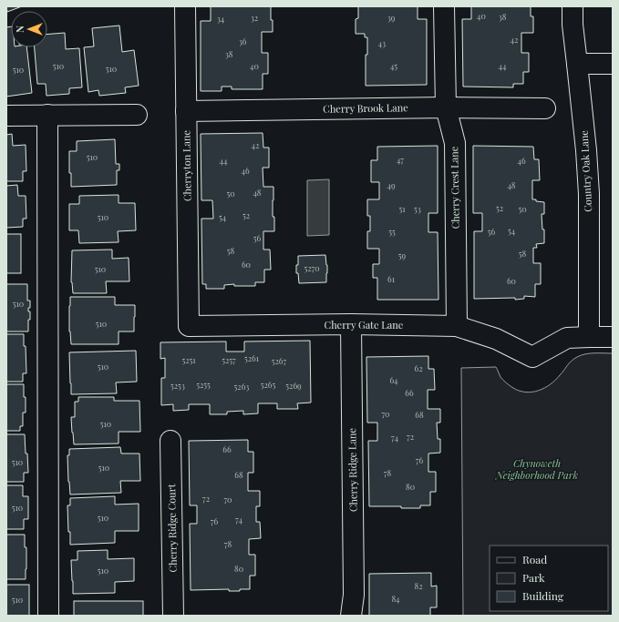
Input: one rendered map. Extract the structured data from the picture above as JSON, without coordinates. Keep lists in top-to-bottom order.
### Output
{
  "streets": {
    "street": [
      "Cherry Brook Lane",
      "Cherryton Lane",
      "Country Oak Lane",
      "Cherry Crest Lane",
      "Cherry Gate Lane",
      "Cherry Ridge Lane",
      "Cherry Ridge Court"
    ]
  },
  "crossings": [
    ["Cherry Brook Lane", "Cherryton Lane"],
    ["Cherry Brook Lane", "Cherry Crest Lane"],
    ["Cherryton Lane", "Cherry Gate Lane"],
    ["Country Oak Lane", "Cherry Gate Lane"],
    ["Cherry Crest Lane", "Cherry Gate Lane"],
    ["Cherry Gate Lane", "Cherry Ridge Lane"]
  ],
  "parks": ["Chynoweth Neighborhood Park"],
  "house_numbers": [
    "40",
    "38",
    "32",
    "39",
    "34",
    "42",
    "36",
    "43",
    "38",
    "510",
    "40",
    "45",
    "44",
    "510",
    "510",
    "42",
    "510",
    "47",
    "44",
    "46",
    "46",
    "49",
    "48",
    "48",
    "50",
    "52",
    "51",
    "53",
    "50",
    "52",
    "510",
    "54",
    "54",
    "55",
    "56",
    "56",
    "58",
    "58",
    "59",
    "60",
    "5270",
    "510",
    "61",
    "60",
    "510",
    "510",
    "5261",
    "5251",
    "5257",
    "5267",
    "510",
    "62",
    "64",
    "5255",
    "5265",
    "5253",
    "5269",
    "5263",
    "66",
    "70",
    "68",
    "510",
    "72",
    "74",
    "66",
    "76",
    "510",
    "510",
    "78",
    "68",
    "80",
    "72",
    "70",
    "510",
    "510",
    "74",
    "76",
    "78",
    "80",
    "510",
    "82",
    "84",
    "510"
  ],
  "legend": ["Road", "Park", "Building"],
  "north": "left"
}
